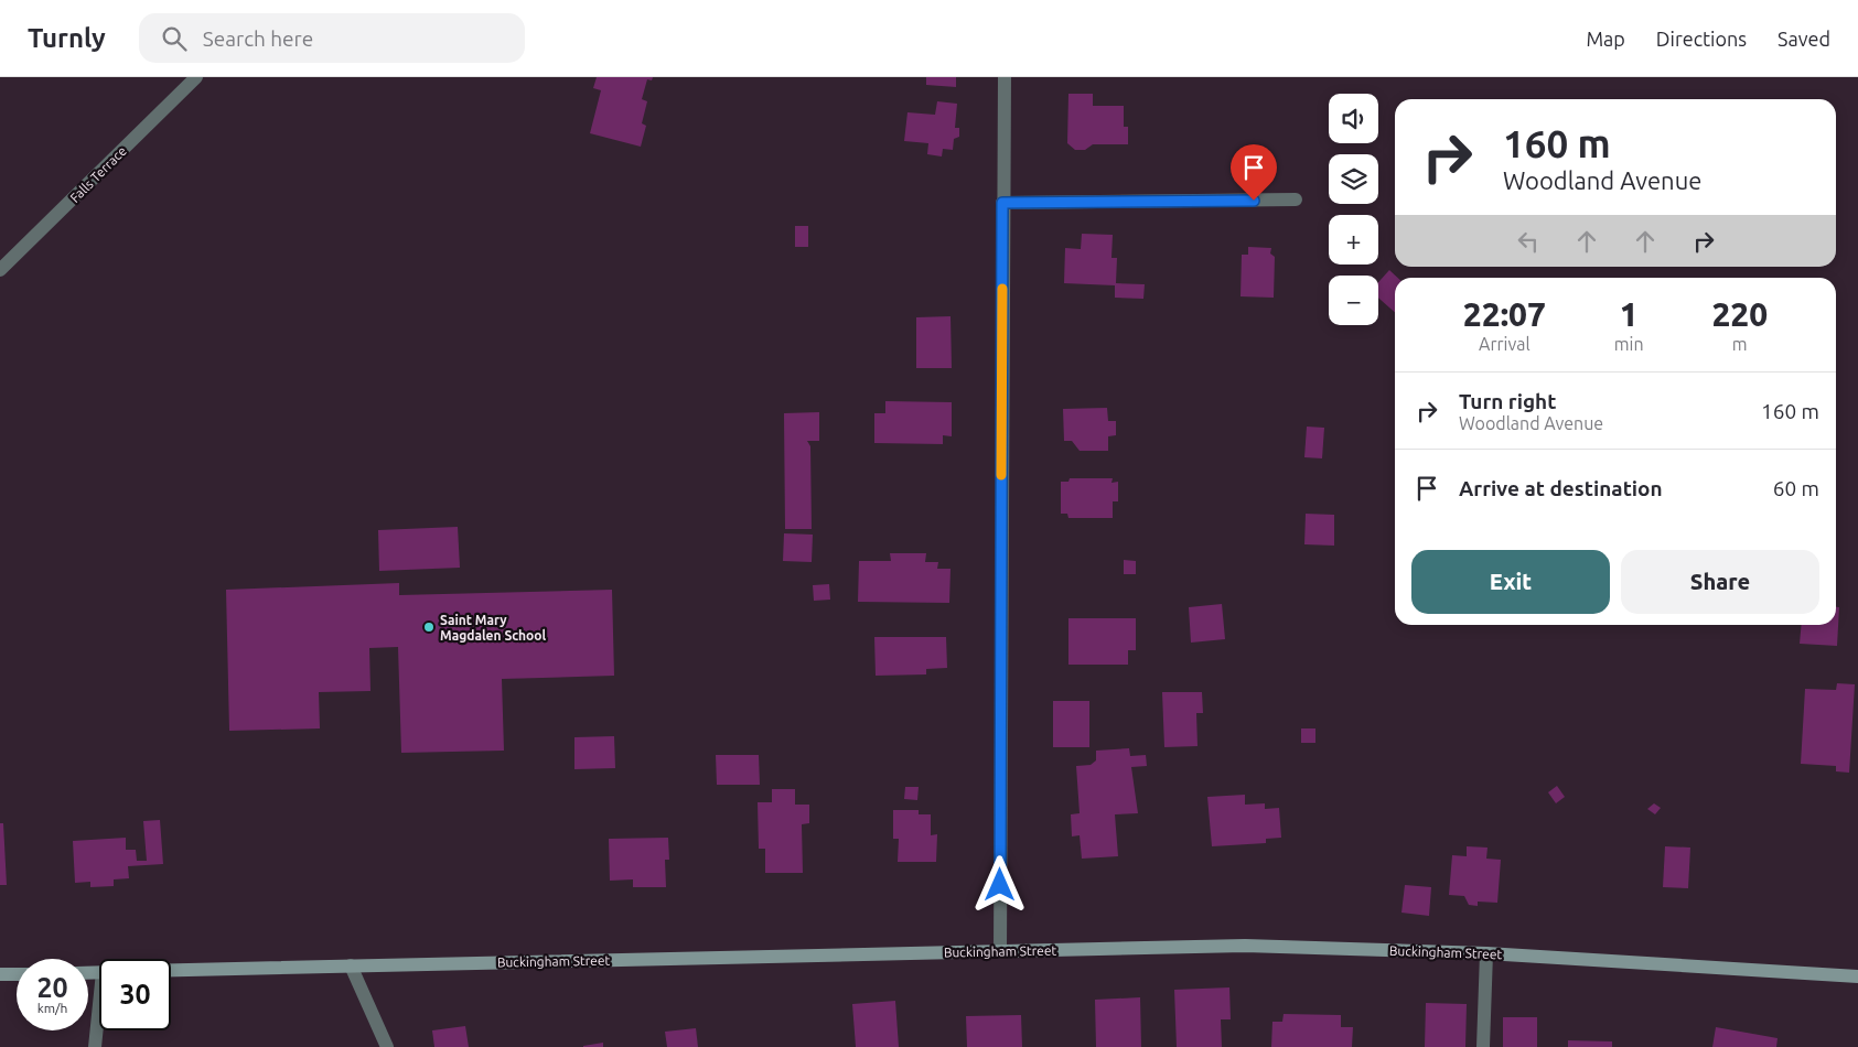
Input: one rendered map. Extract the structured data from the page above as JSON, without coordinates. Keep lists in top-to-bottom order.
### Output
{
  "streets": {
    "main road": ["Buckingham Street"],
    "street": ["Falls Terrace"]
  },
  "places": ["Saint Mary Magdalen School"],
  "page": {
    "header": "Turnly",
    "search": "Search here",
    "nav": ["Map", "Directions", "Saved"],
    "map_buttons": ["+", "−"],
    "turn": ["160 m", "Woodland Avenue"],
    "eta": [
      "22:07",
      "Arrival",
      "1",
      "min",
      "220",
      "m"
    ],
    "list": [
      {
        "name": "Turn right",
        "note": "Woodland Avenue",
        "value": "160 m"
      },
      {
        "name": "Arrive at destination",
        "value": "60 m"
      }
    ],
    "buttons": ["Exit", "Share"],
    "speed": "20 km/h",
    "limit": "30"
  }
}
